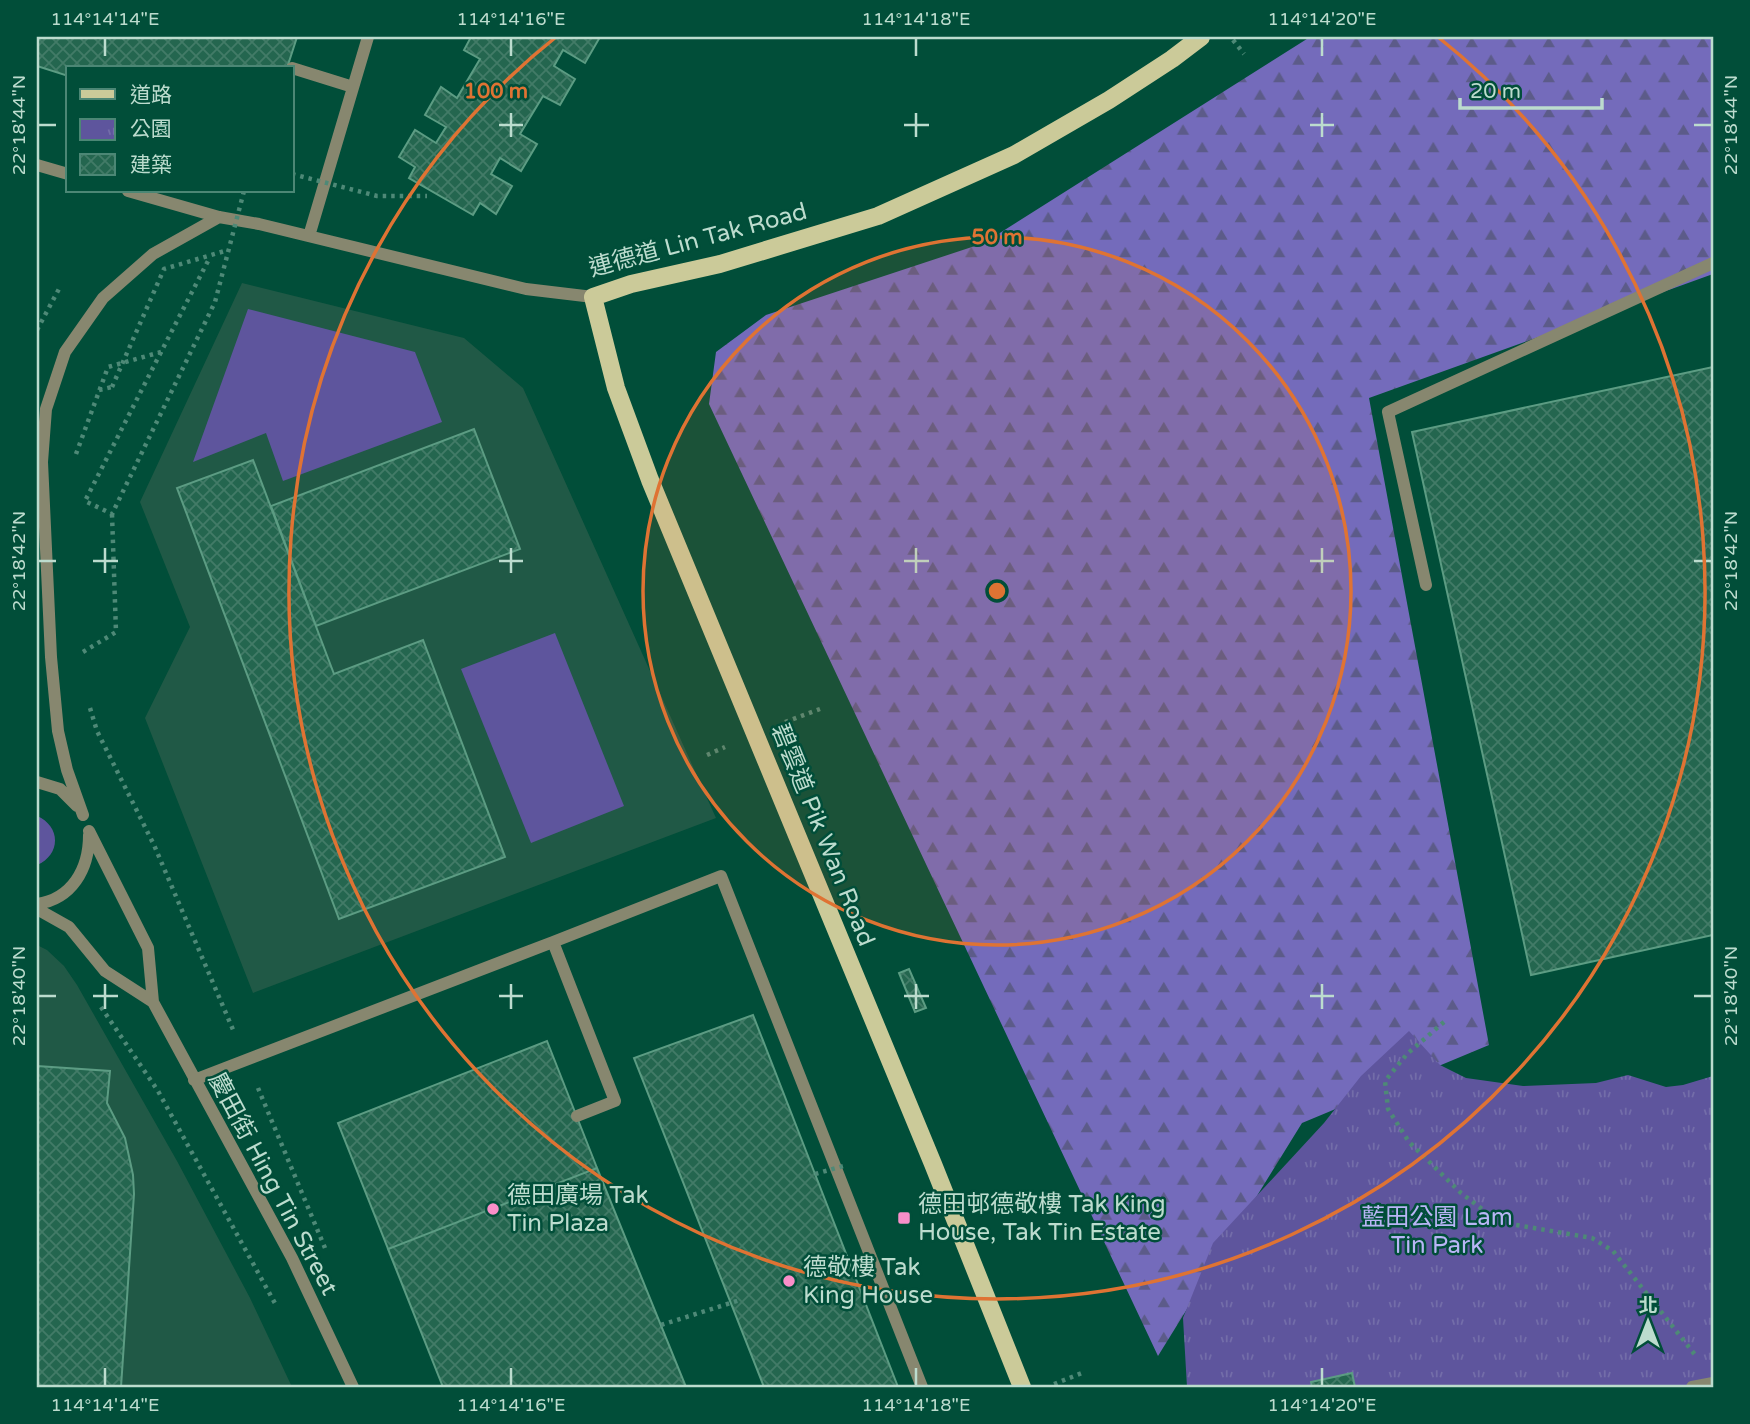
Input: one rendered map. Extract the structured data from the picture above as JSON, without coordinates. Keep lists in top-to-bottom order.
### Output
{
  "streets": {
    "main road": ["連德道 Lin Tak Road", "碧雲道 Pik Wan Road"],
    "street": ["慶田街 Hing Tin Street"]
  },
  "crossings": [
    ["連德道 Lin Tak Road", "碧雲道 Pik Wan Road"],
    ["連德道 Lin Tak Road", "慶田街 Hing Tin Street"]
  ],
  "parks": ["藍田公園 Lam Tin Park"],
  "places": {
    "other": ["德田廣場 Tak Tin Plaza", "德敬樓 Tak King House"],
    "transit": ["德田邨德敬樓 Tak King House, Tak Tin Estate"]
  },
  "legend": ["道路", "公園", "建築"],
  "scale_bar": "20 m",
  "north": "top",
  "coordinates": [
    "114°14'14\"E",
    "114°14'16\"E",
    "114°14'18\"E",
    "114°14'20\"E",
    "22°18'44\"N",
    "22°18'42\"N",
    "22°18'40\"N"
  ],
  "rings": ["100 m", "50 m"]
}
